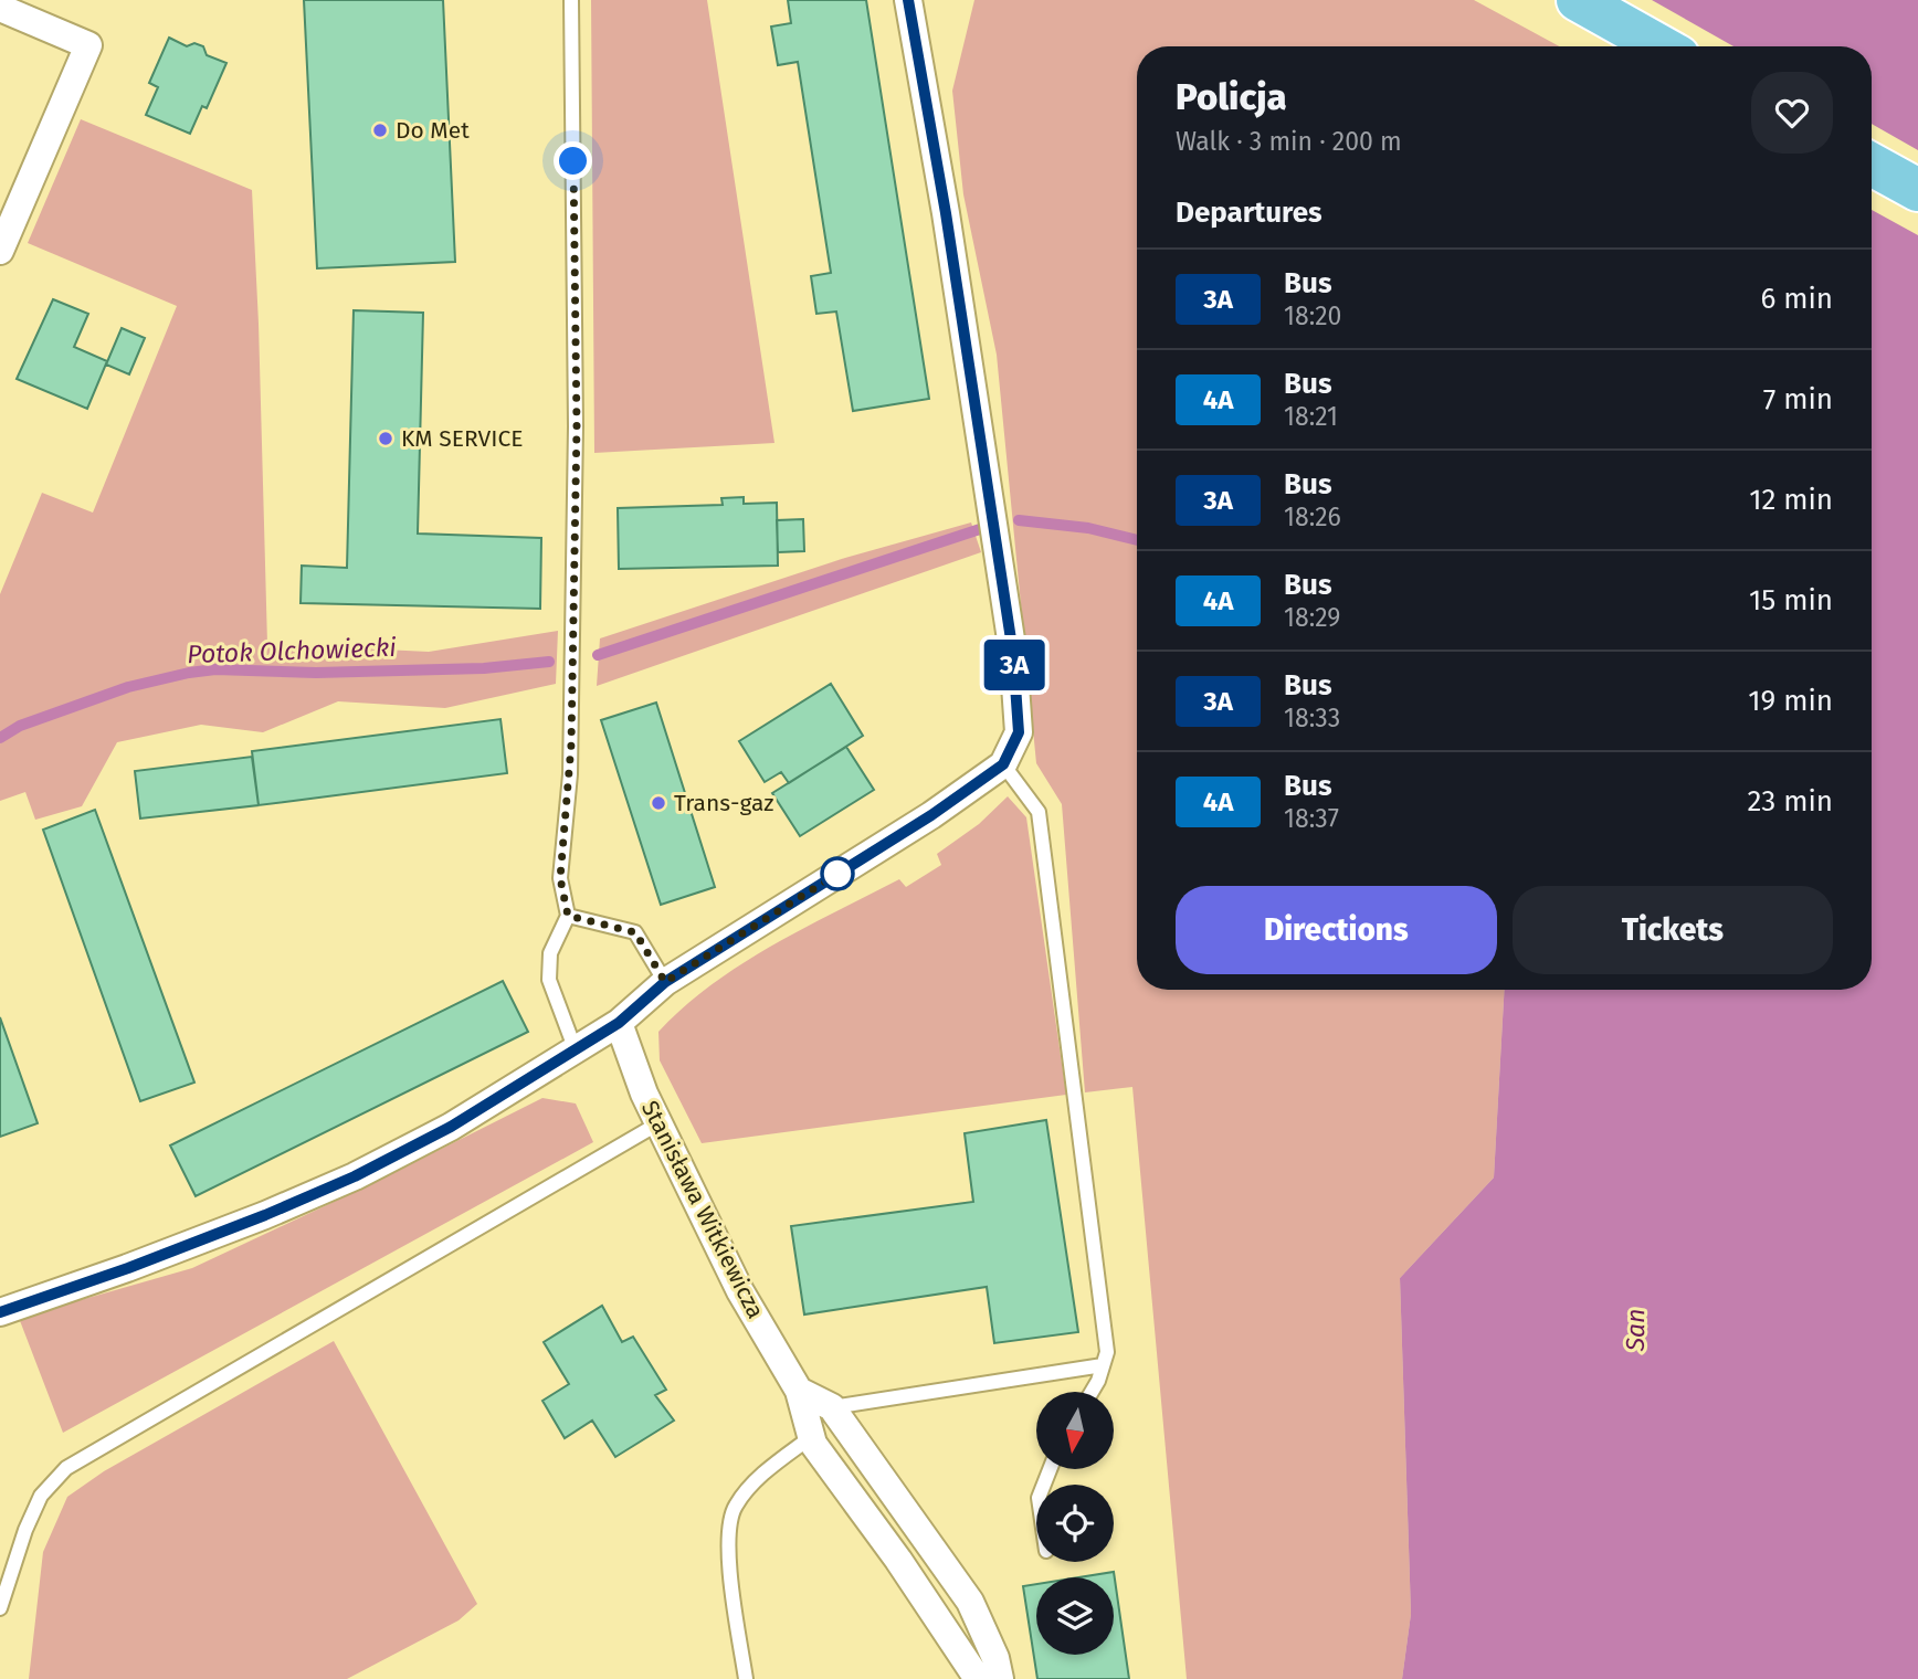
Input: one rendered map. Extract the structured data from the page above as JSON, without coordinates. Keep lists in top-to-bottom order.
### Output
{
  "streets": {
    "street": ["Stanisława Witkiewicza"]
  },
  "water": ["Potok Olchowiecki", "San"],
  "places": ["Do Met", "KM SERVICE", "Trans-gaz"],
  "lines": ["bus line 3A"],
  "north": "bottom",
  "page": {
    "on_map": "3A",
    "heading": [
      ["Policja", "Walk · 3 min · 200 m"],
      "Departures"
    ],
    "list": [
      {
        "mark": "3A",
        "name": "Bus",
        "note": "18:20",
        "value": "6 min"
      },
      {
        "mark": "4A",
        "name": "Bus",
        "note": "18:21",
        "value": "7 min"
      },
      {
        "mark": "3A",
        "name": "Bus",
        "note": "18:26",
        "value": "12 min"
      },
      {
        "mark": "4A",
        "name": "Bus",
        "note": "18:29",
        "value": "15 min"
      },
      {
        "mark": "3A",
        "name": "Bus",
        "note": "18:33",
        "value": "19 min"
      },
      {
        "mark": "4A",
        "name": "Bus",
        "note": "18:37",
        "value": "23 min"
      }
    ],
    "buttons": ["Directions", "Tickets"]
  }
}
